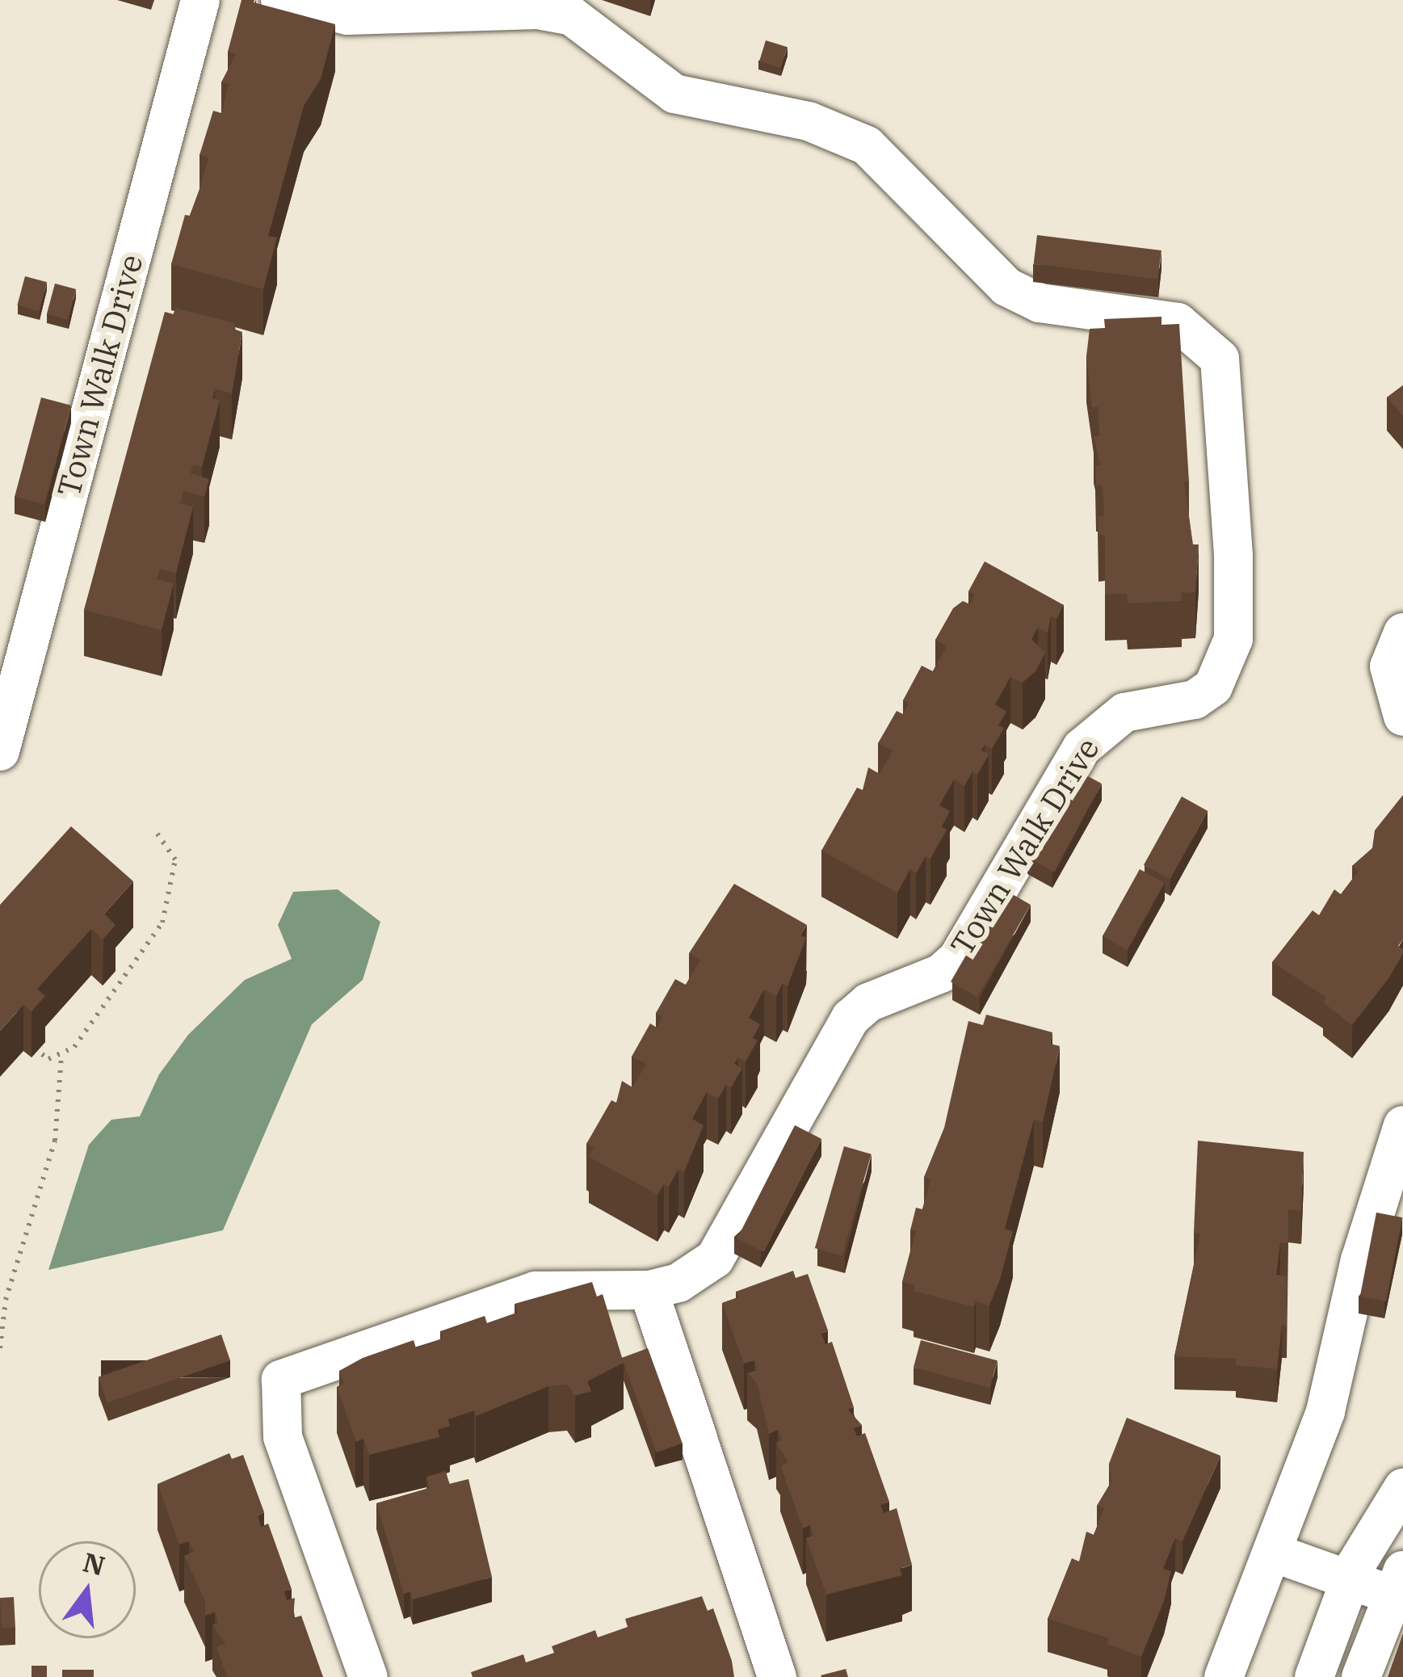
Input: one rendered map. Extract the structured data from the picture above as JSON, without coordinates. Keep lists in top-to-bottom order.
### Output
{
  "streets": {
    "street": ["Town Walk Drive"]
  },
  "north": "top"
}
